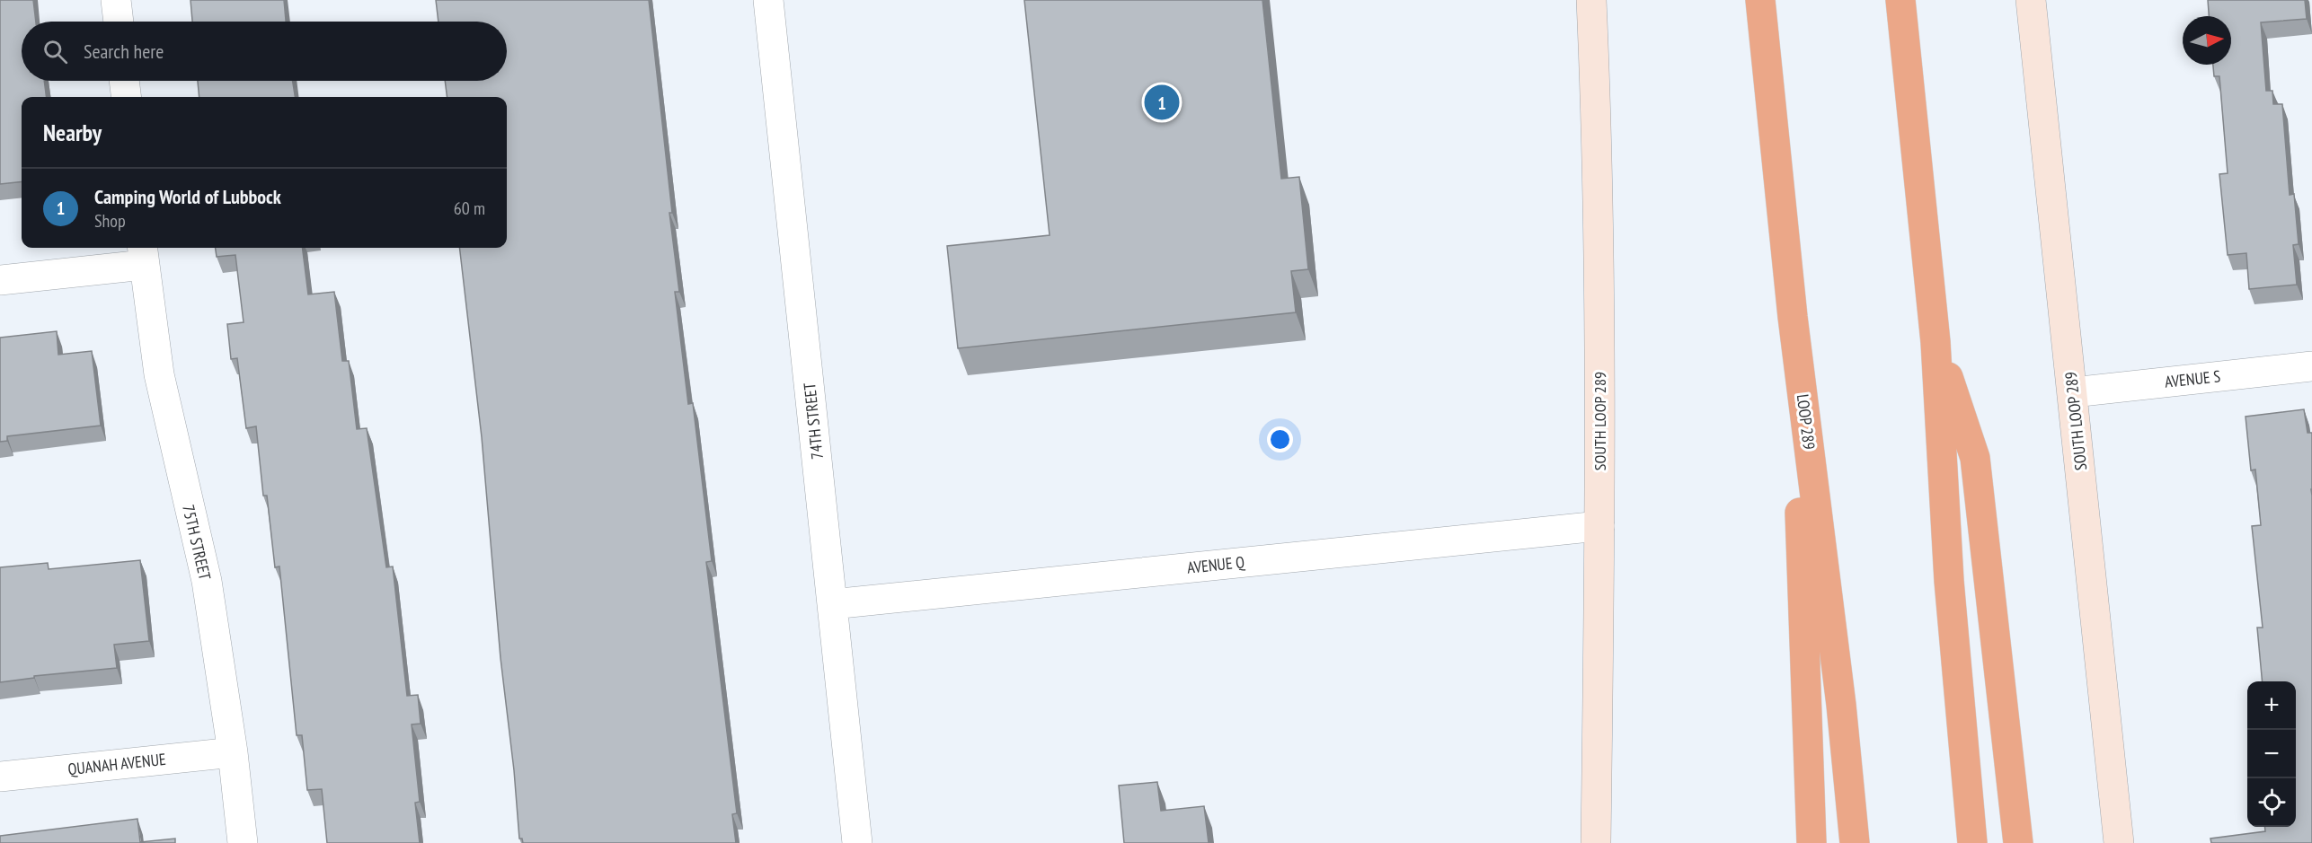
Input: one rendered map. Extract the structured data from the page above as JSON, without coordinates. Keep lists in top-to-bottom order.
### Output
{
  "streets": {
    "highway": ["LOOP 289"],
    "main road": ["SOUTH LOOP 289"],
    "street": [
      "AVENUE S",
      "74TH STREET",
      "75TH STREET",
      "AVENUE Q",
      "QUANAH AVENUE"
    ]
  },
  "crossings": [
    ["AVENUE S", "SOUTH LOOP 289"],
    ["74TH STREET", "AVENUE Q"],
    ["SOUTH LOOP 289", "AVENUE Q"],
    ["75TH STREET", "QUANAH AVENUE"]
  ],
  "north": "right",
  "page": {
    "search": "Search here",
    "pins": "1",
    "heading": "Nearby",
    "list": [
      {
        "mark": "1",
        "name": "Camping World of Lubbock",
        "note": "Shop",
        "value": "60 m"
      }
    ],
    "map_buttons": ["+", "−"]
  }
}
